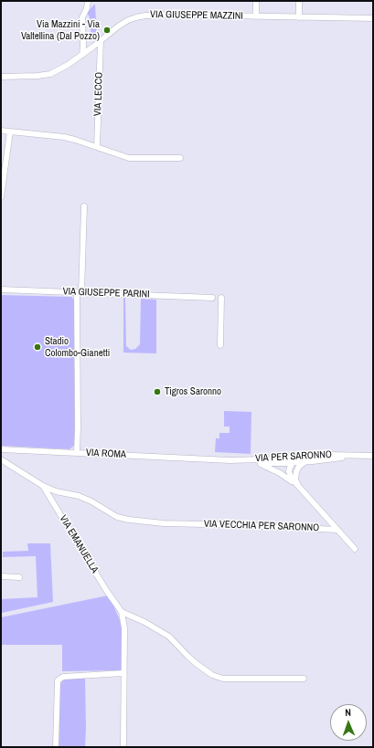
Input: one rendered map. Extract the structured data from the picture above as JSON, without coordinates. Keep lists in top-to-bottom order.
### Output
{
  "streets": {
    "street": [
      "VIA GIUSEPPE MAZZINI",
      "VIA LECCO",
      "VIA GIUSEPPE PARINI",
      "VIA ROMA",
      "VIA PER SARONNO",
      "VIA VECCHIA PER SARONNO",
      "VIA EMANUELLA"
    ]
  },
  "crossings": [
    ["VIA GIUSEPPE MAZZINI", "VIA LECCO"],
    ["VIA ROMA", "VIA PER SARONNO"],
    ["VIA VECCHIA PER SARONNO", "VIA EMANUELLA"]
  ],
  "places": ["Via Mazzini - Via Valtellina (Dal Pozzo)", "Stadio Colombo-Gianetti", "Tigros Saronno"],
  "north": "top"
}
